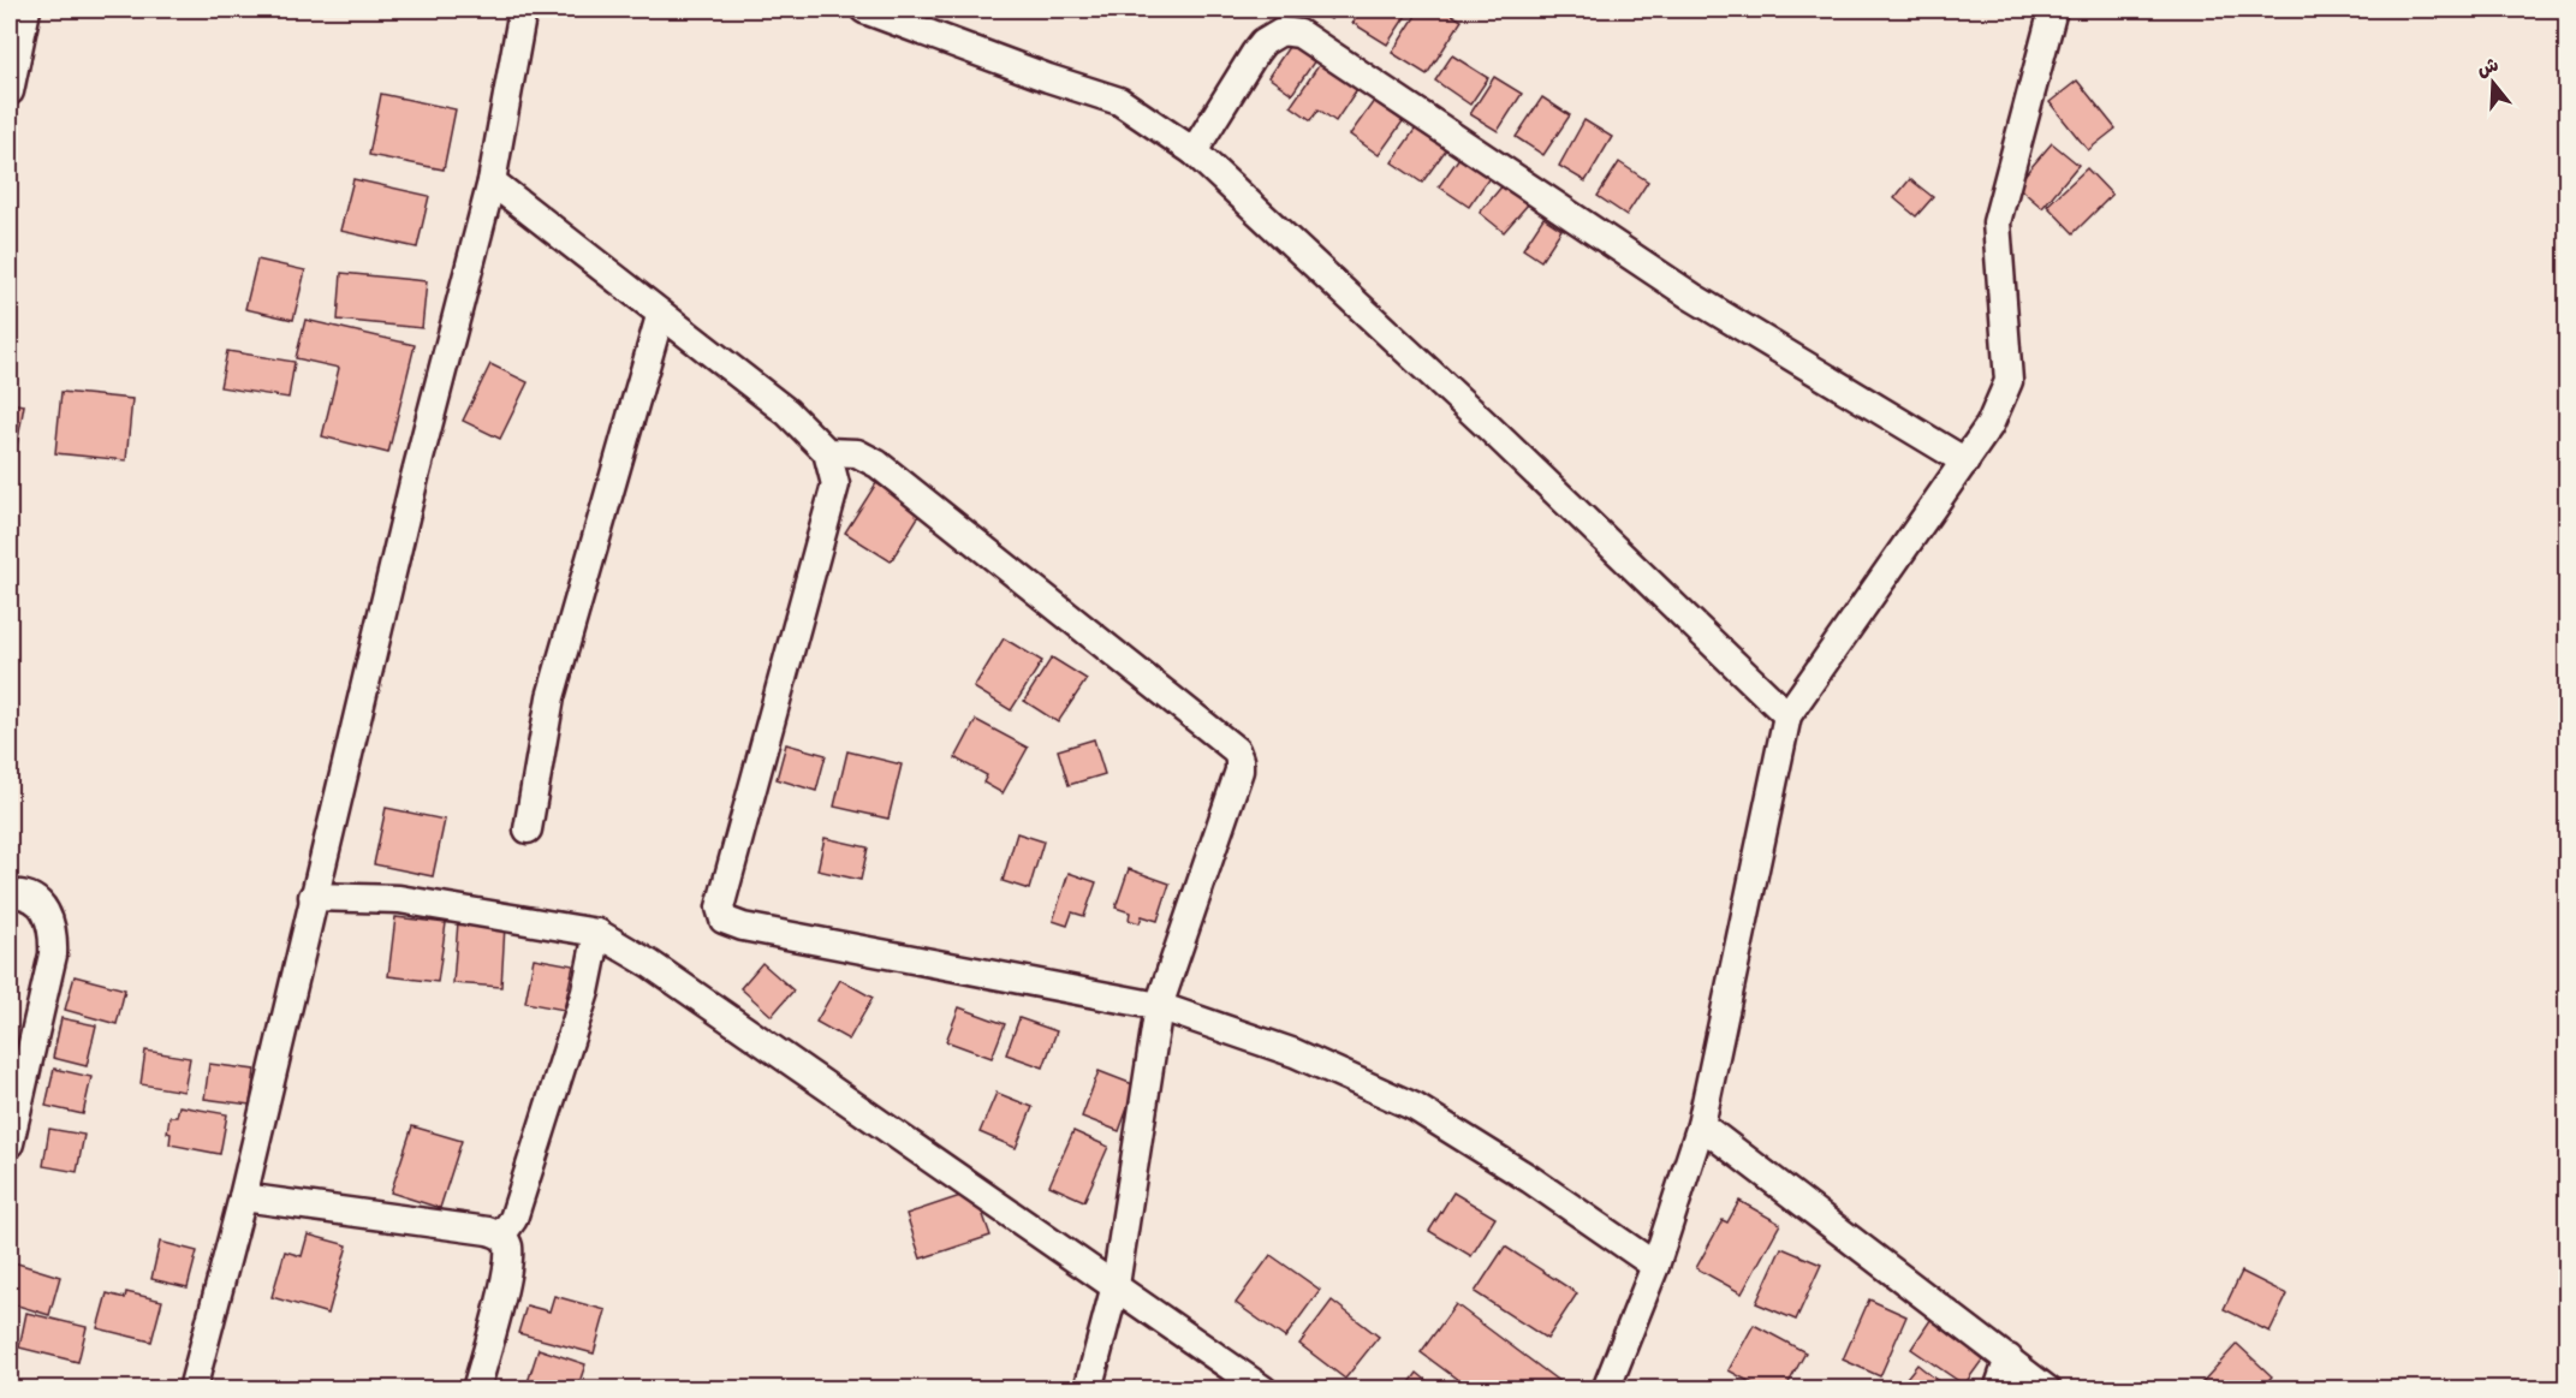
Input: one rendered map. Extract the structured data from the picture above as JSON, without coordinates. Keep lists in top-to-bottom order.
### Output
{
  "north": "top"
}
